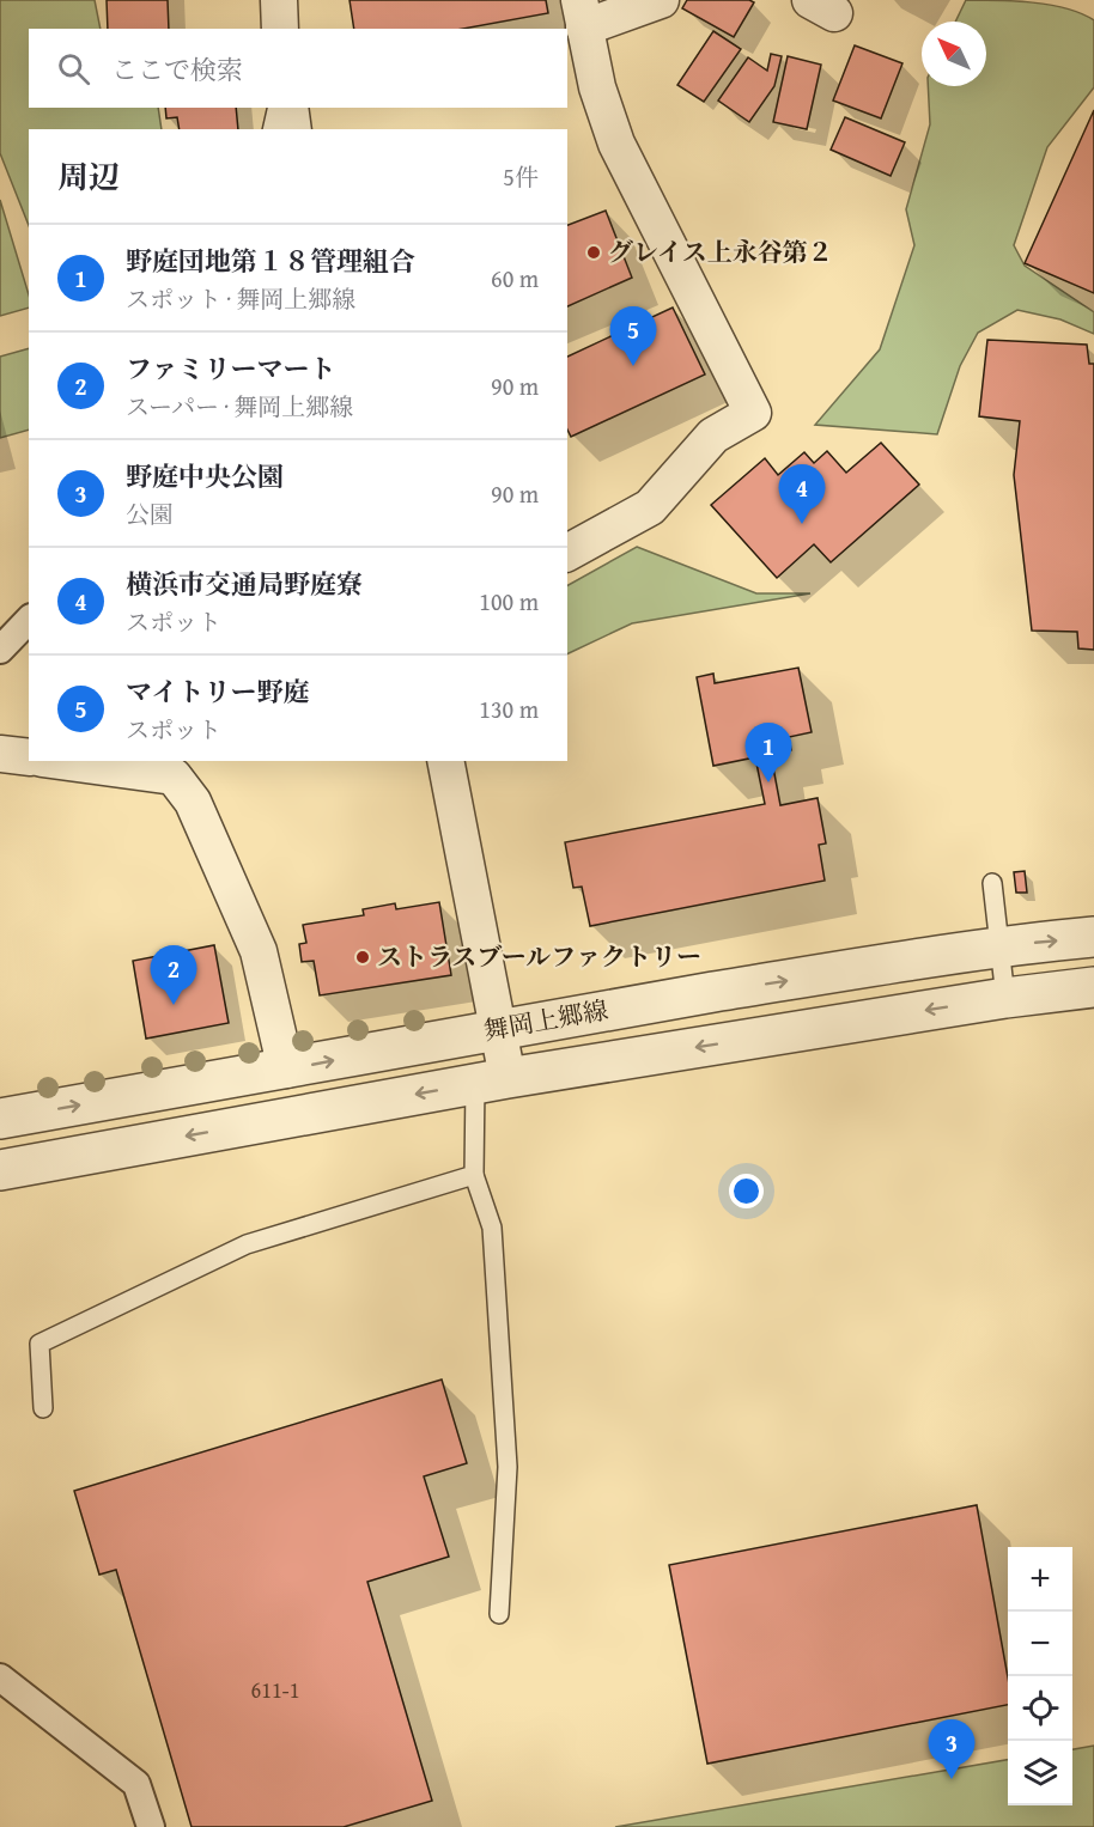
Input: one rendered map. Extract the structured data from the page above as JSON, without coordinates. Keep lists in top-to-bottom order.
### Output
{
  "streets": {
    "street": ["舞岡上郷線"]
  },
  "places": ["グレイス上永谷第２", "ストラスブールファクトリー"],
  "house_numbers": ["611-1"],
  "north": "top left",
  "page": {
    "search": "ここで検索",
    "heading": ["周辺", "5件"],
    "list": [
      {
        "mark": "1",
        "name": "野庭団地第１８管理組合",
        "note": "スポット · 舞岡上郷線",
        "value": "60 m"
      },
      {
        "mark": "2",
        "name": "ファミリーマート",
        "note": "スーパー · 舞岡上郷線",
        "value": "90 m"
      },
      {
        "mark": "3",
        "name": "野庭中央公園",
        "note": "公園",
        "value": "90 m"
      },
      {
        "mark": "4",
        "name": "横浜市交通局野庭寮",
        "note": "スポット",
        "value": "100 m"
      },
      {
        "mark": "5",
        "name": "マイトリー野庭",
        "note": "スポット",
        "value": "130 m"
      }
    ],
    "pins": [
      "5",
      "4",
      "1",
      "2",
      "3"
    ],
    "map_buttons": ["+", "−"]
  }
}
